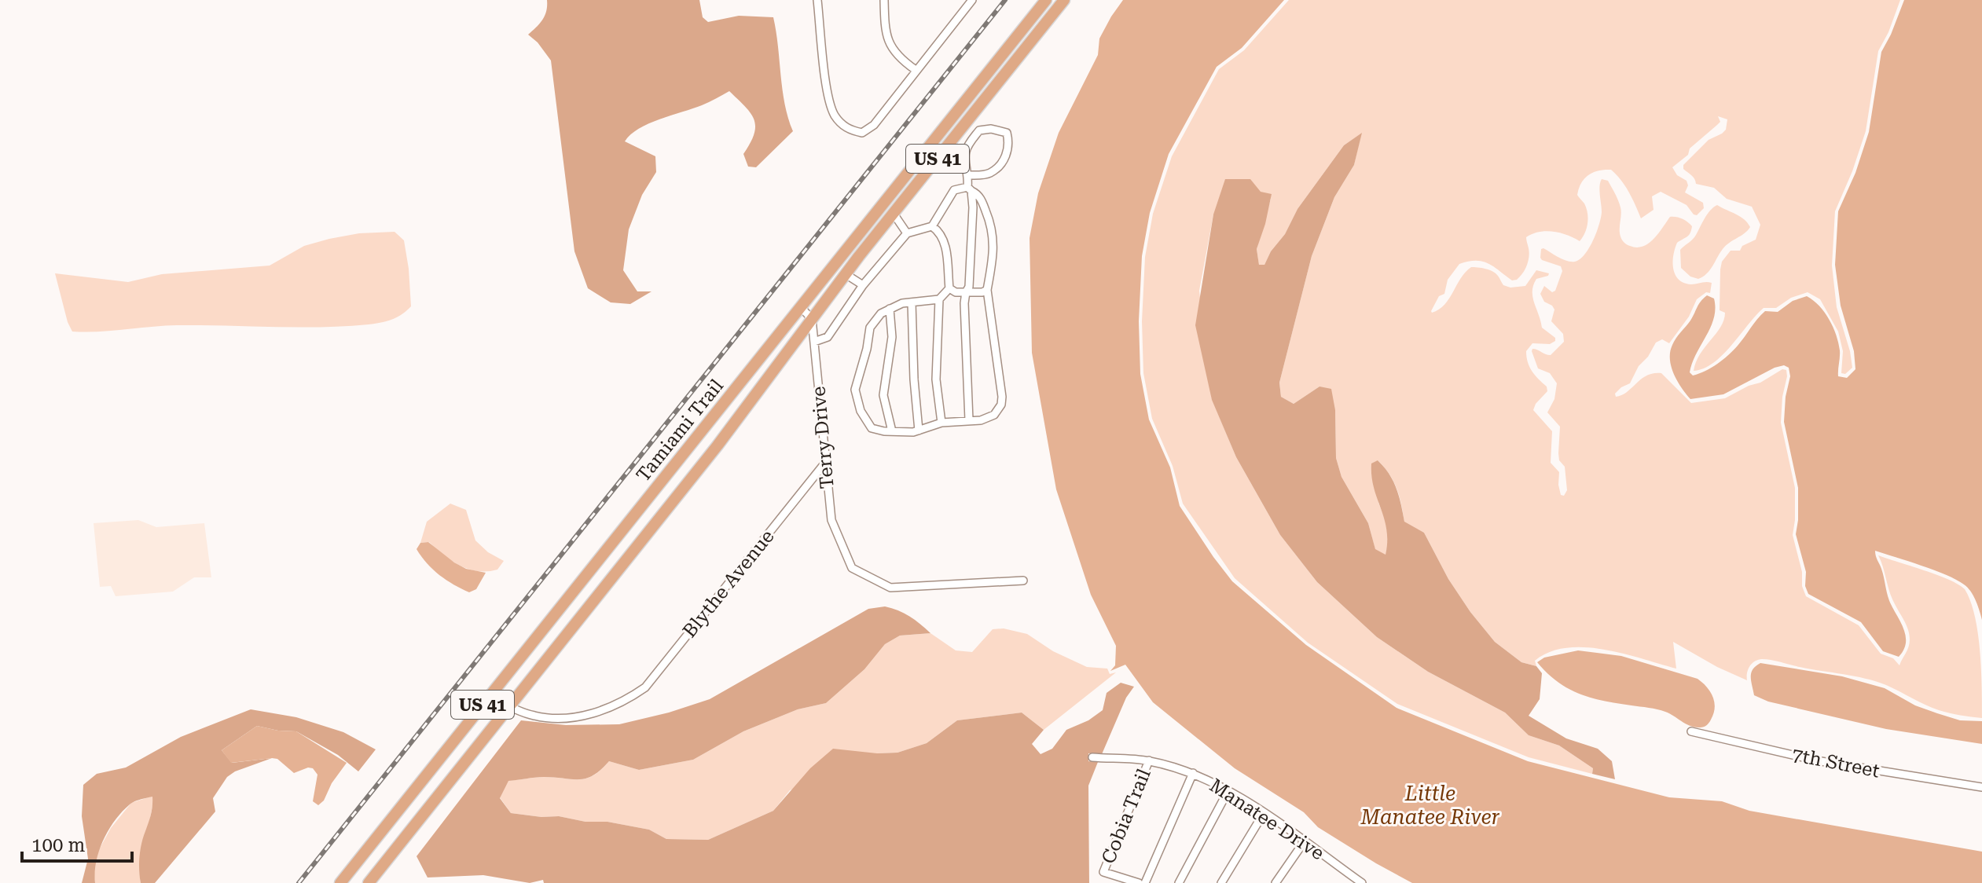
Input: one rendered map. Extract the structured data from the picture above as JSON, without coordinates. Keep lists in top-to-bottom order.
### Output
{
  "streets": {
    "main road": ["US 41", "Tamiami Trail"],
    "street": [
      "Terry Drive",
      "Blythe Avenue",
      "7th Street",
      "Cobia Trail",
      "Manatee Drive"
    ]
  },
  "crossings": [
    ["Tamiami Trail", "Terry Drive"],
    ["Tamiami Trail", "Blythe Avenue"],
    ["Terry Drive", "Blythe Avenue"],
    ["Cobia Trail", "Manatee Drive"]
  ],
  "water": ["Little Manatee River"],
  "scale_bar": "100 m"
}
